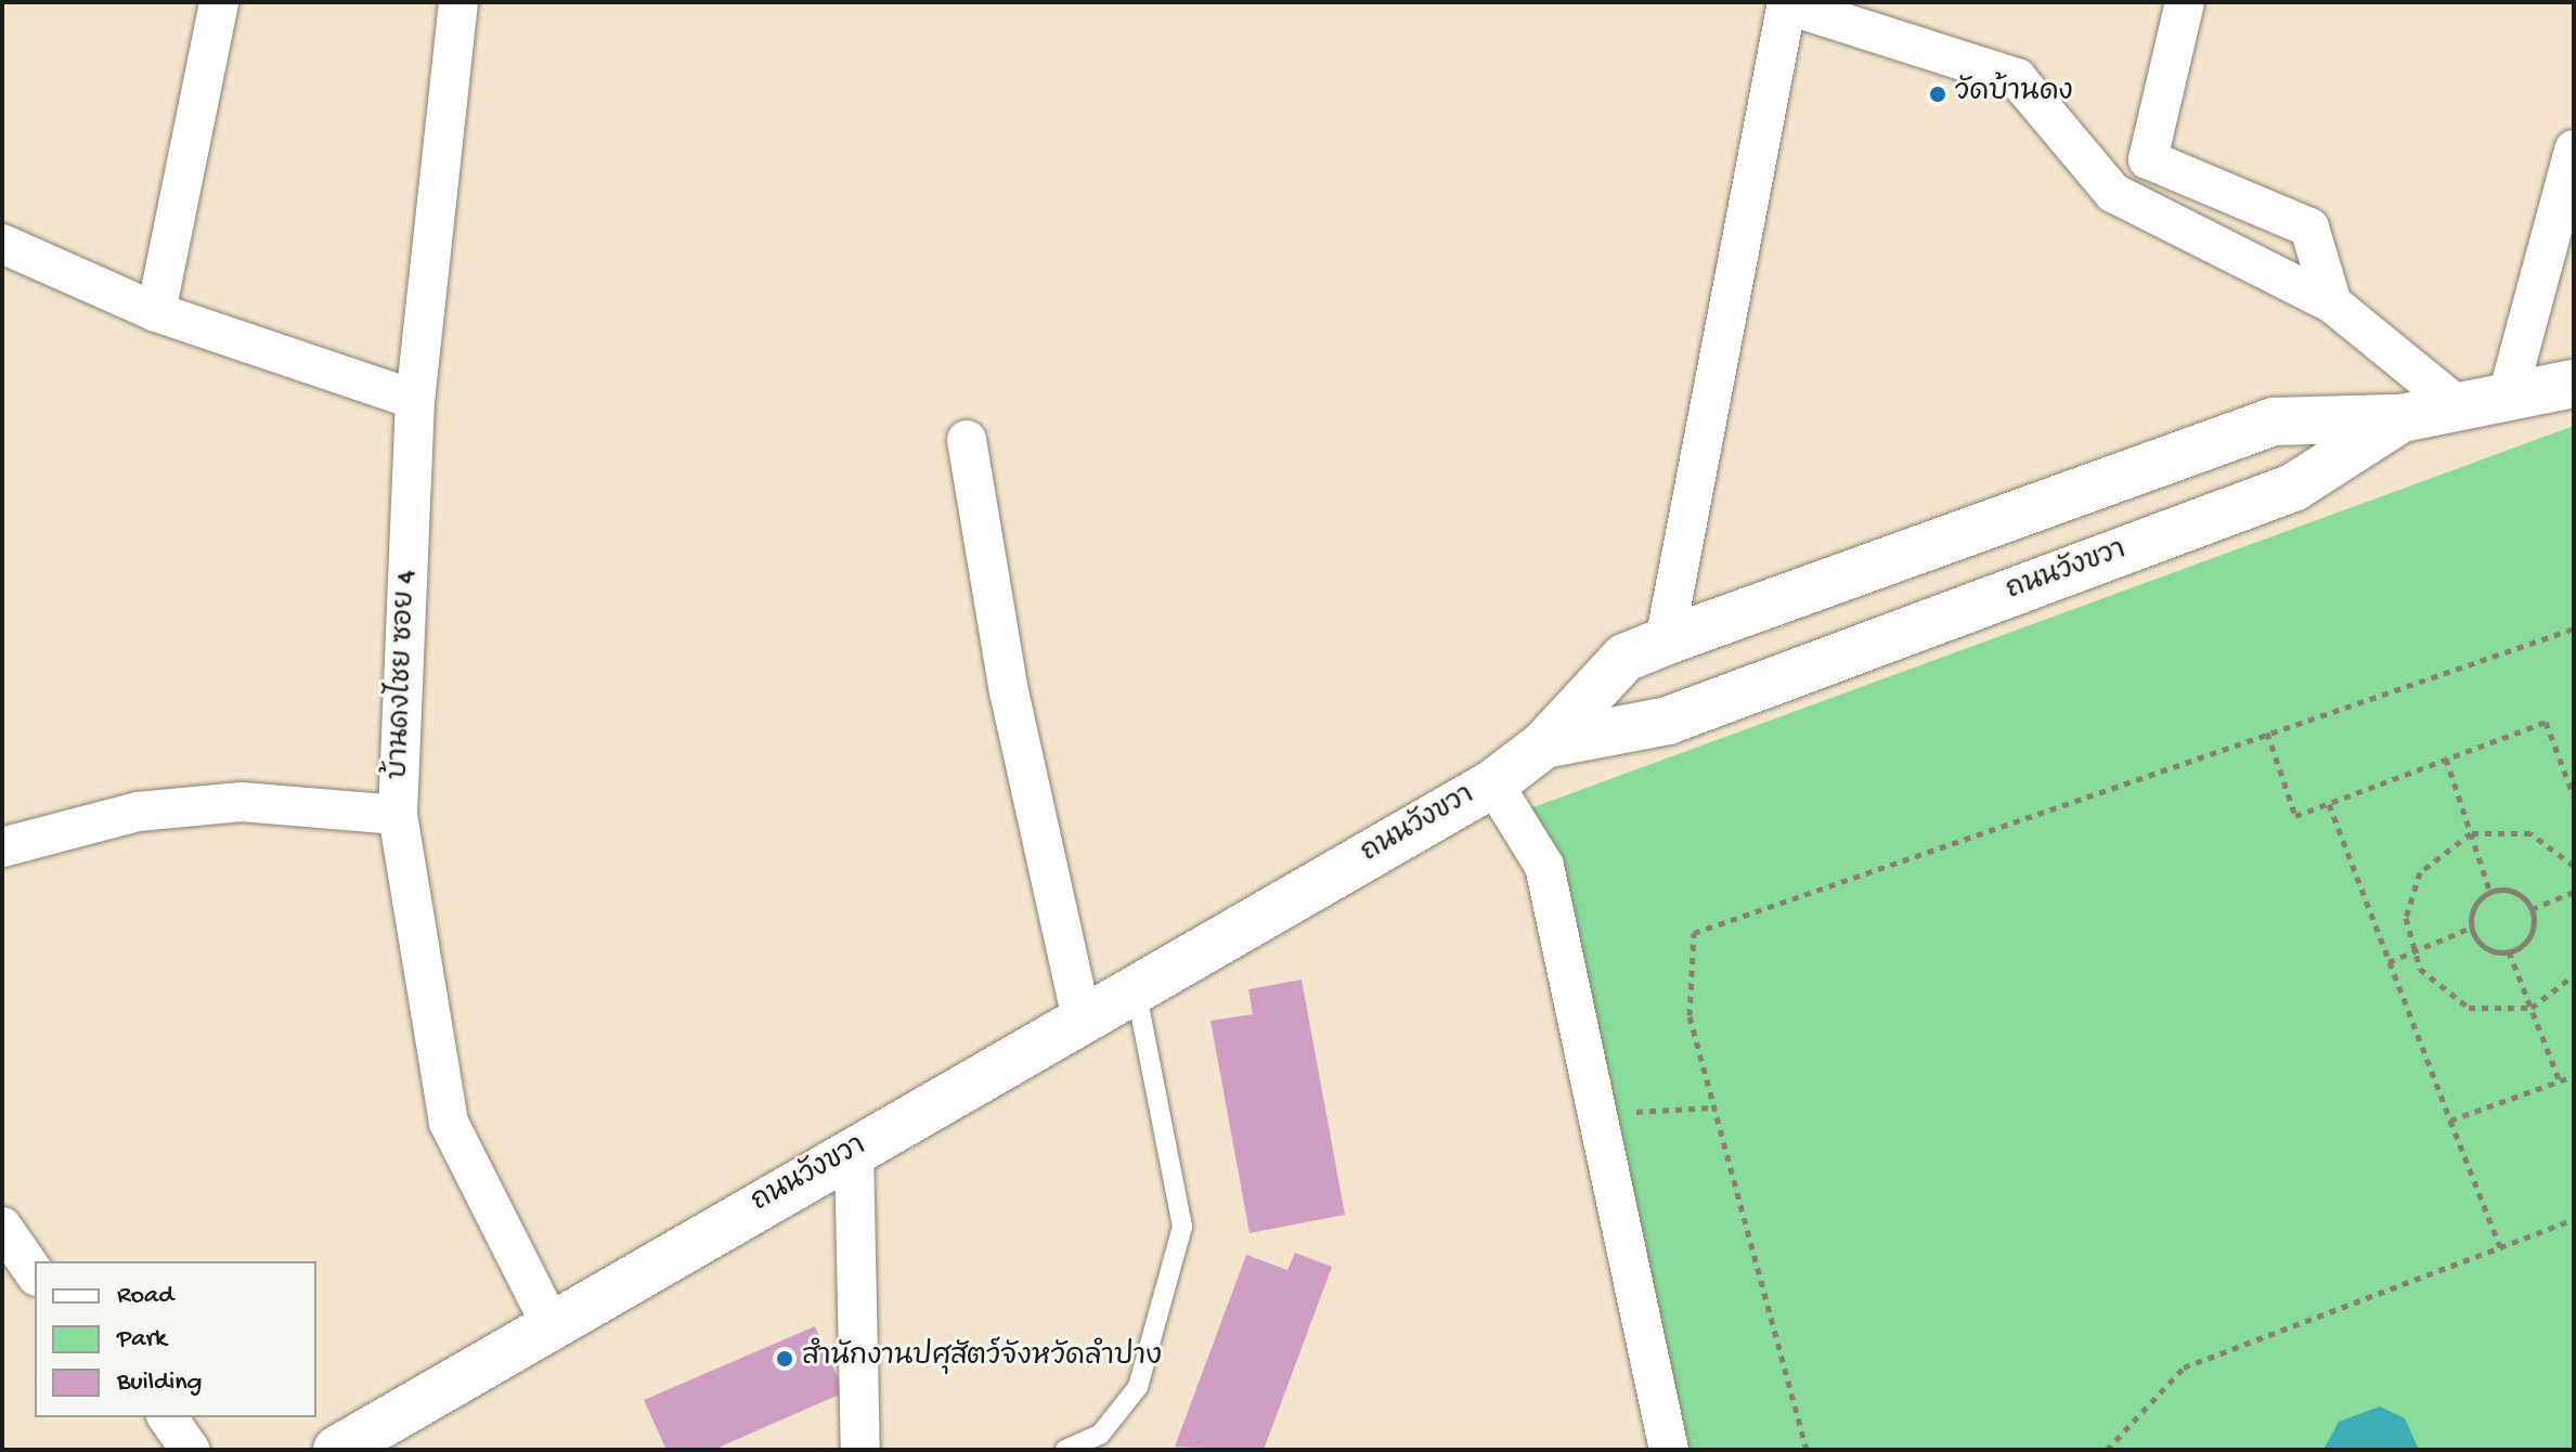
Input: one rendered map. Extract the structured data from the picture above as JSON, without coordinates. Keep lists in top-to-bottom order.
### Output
{
  "streets": {
    "street": ["ถนนวังขวา", "บ้านดงไชย ซอย 4"]
  },
  "crossings": [
    ["ถนนวังขวา", "บ้านดงไชย ซอย 4"]
  ],
  "places": ["วัดบ้านดง", "สำนักงานปศุสัตว์จังหวัดลำปาง"],
  "legend": ["Road", "Park", "Building"]
}
